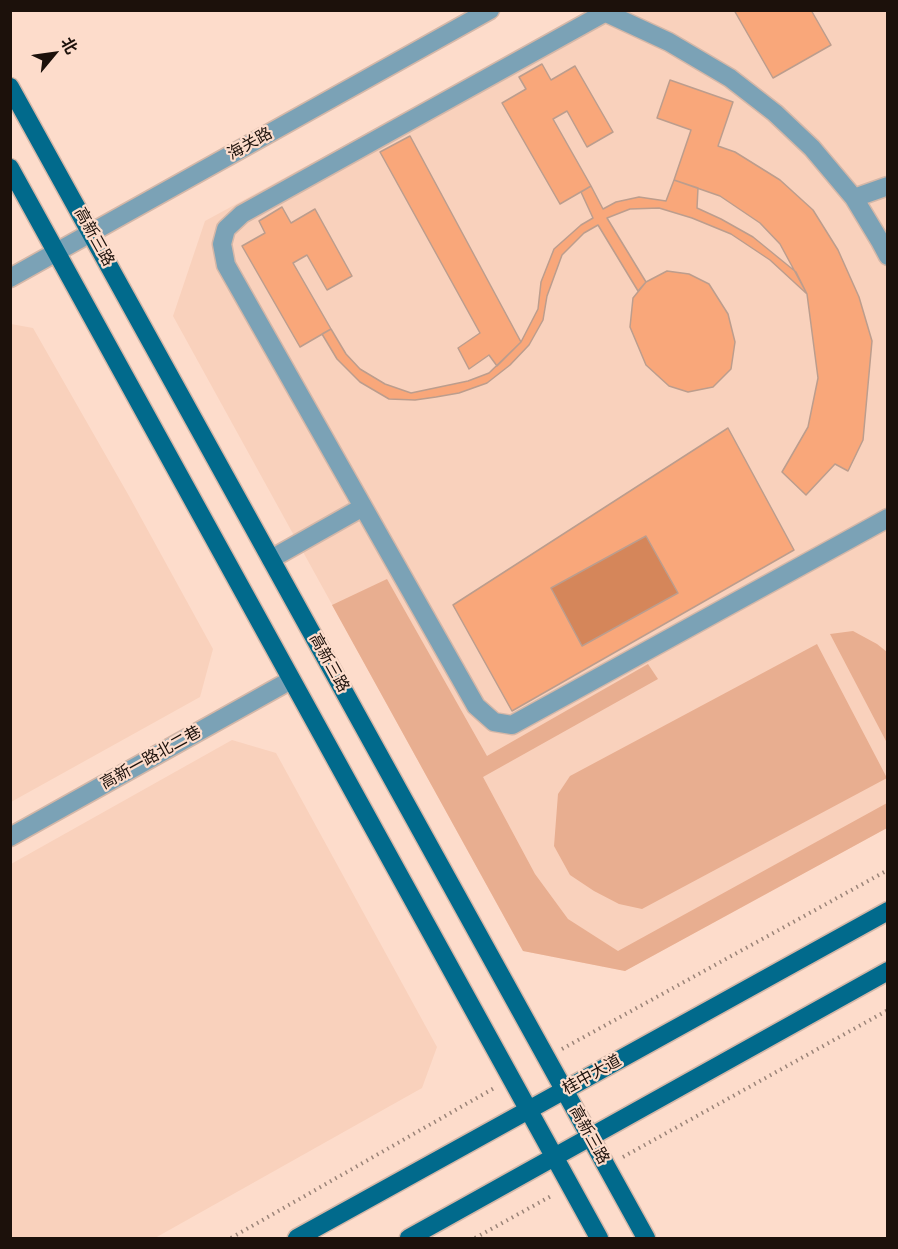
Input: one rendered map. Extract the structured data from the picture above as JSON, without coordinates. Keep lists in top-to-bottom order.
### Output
{
  "streets": {
    "main road": ["高新三路", "桂中大道"],
    "street": ["海关路", "高新一路北二巷"]
  },
  "crossings": [
    ["海关路", "高新三路"],
    ["高新三路", "桂中大道"]
  ],
  "north": "top right"
}
